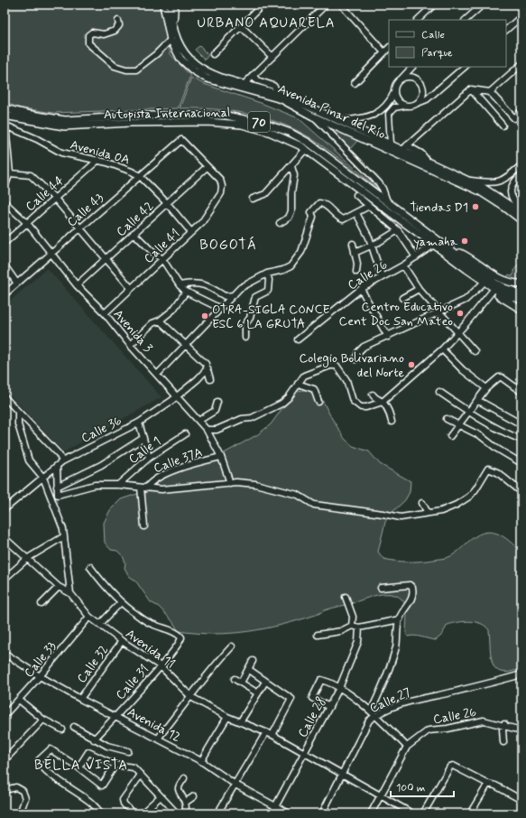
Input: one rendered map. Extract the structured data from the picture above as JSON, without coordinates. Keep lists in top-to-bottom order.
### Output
{
  "streets": {
    "main road": ["Avenida Pinar del Río", "Autopista Internacional", "70"],
    "street": [
      "Avenida 0A",
      "Calle 44",
      "Calle 43",
      "Calle 42",
      "Calle 41",
      "Calle 26",
      "Avenida 3",
      "Calle 36",
      "Calle 1",
      "Calle 37A",
      "Avenida 11",
      "Calle 33",
      "Calle 32",
      "Calle 31",
      "Calle 27",
      "Calle 28",
      "Avenida 12"
    ]
  },
  "crossings": [
    ["Autopista Internacional", "Calle 26"],
    ["Avenida 0A", "Calle 44"],
    ["Avenida 0A", "Calle 43"],
    ["Avenida 0A", "Calle 42"],
    ["Avenida 0A", "Calle 41"],
    ["Calle 44", "Avenida 3"],
    ["Calle 43", "Calle 42"],
    ["Calle 43", "Calle 41"],
    ["Calle 43", "Avenida 3"],
    ["Calle 42", "Calle 41"],
    ["Calle 42", "Avenida 3"],
    ["Calle 41", "Avenida 3"],
    ["Calle 26", "Avenida 11"],
    ["Avenida 3", "Calle 36"],
    ["Avenida 3", "Calle 37A"],
    ["Avenida 11", "Calle 33"],
    ["Avenida 11", "Calle 32"],
    ["Avenida 11", "Calle 31"],
    ["Avenida 11", "Calle 27"],
    ["Avenida 11", "Calle 28"],
    ["Calle 33", "Avenida 12"],
    ["Calle 32", "Avenida 12"],
    ["Calle 31", "Avenida 12"],
    ["Calle 28", "Avenida 12"]
  ],
  "districts": ["URBANO AQUARELA", "BOGOTÁ", "BELLA VISTA"],
  "places": [
    "Tiendas D1",
    "yamaha",
    "Centro Educativo Cent Doc San Mateo",
    "OTRA-SIGLA CONCE ESC 6 LA GRUTA",
    "Colegio Bolivariano del Norte"
  ],
  "legend": ["Calle", "Parque"],
  "scale_bar": "100 m"
}
